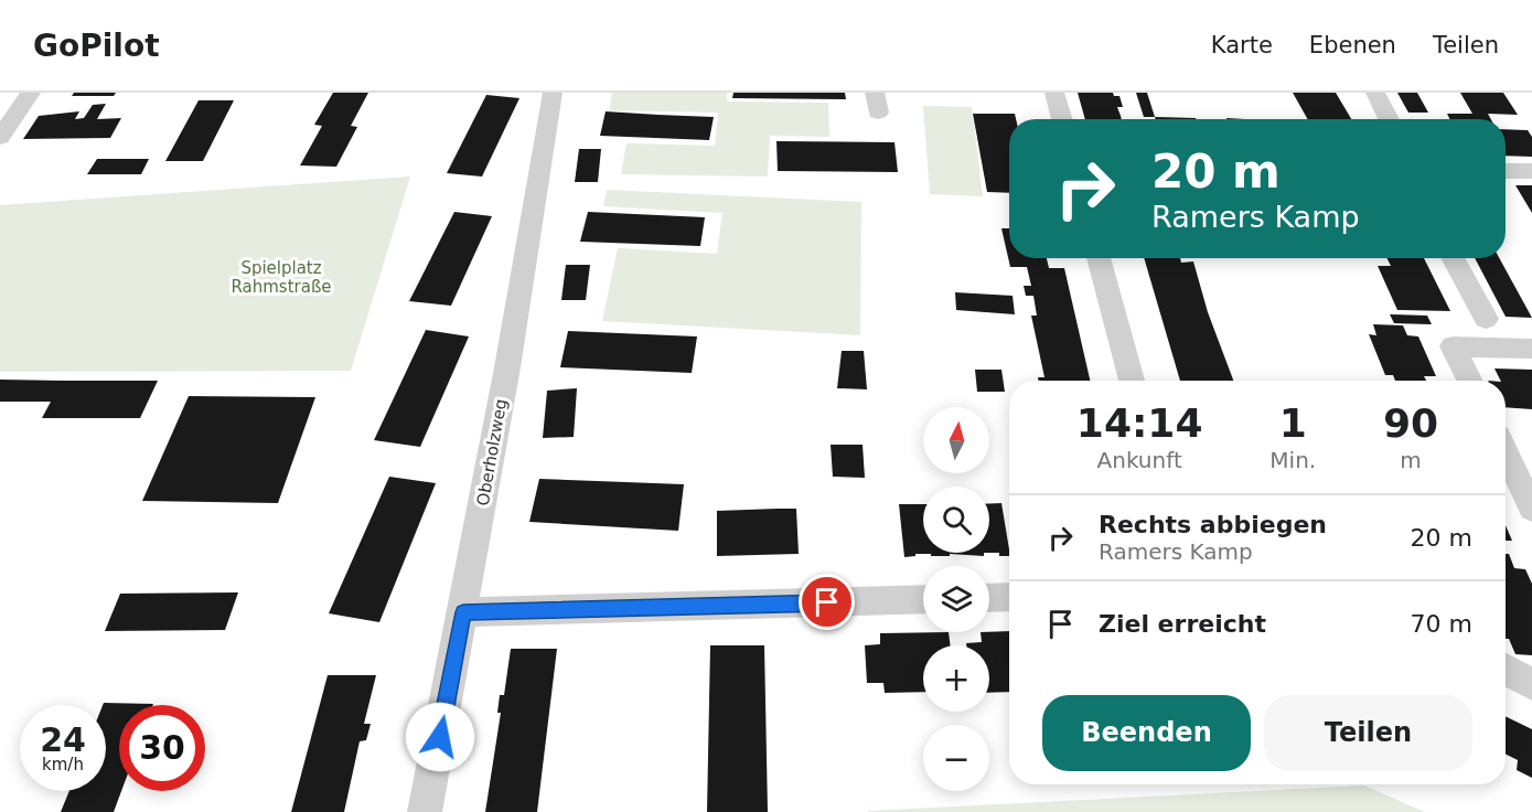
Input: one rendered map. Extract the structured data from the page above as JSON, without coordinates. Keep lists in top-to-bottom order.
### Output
{
  "streets": {
    "street": ["Oberholzweg"]
  },
  "parks": ["Spielplatz Rahmstraße"],
  "north": "top",
  "page": {
    "header": "GoPilot",
    "nav": ["Karte", "Ebenen", "Teilen"],
    "turn": ["20 m", "Ramers Kamp"],
    "eta": [
      "14:14",
      "Ankunft",
      "1",
      "Min.",
      "90",
      "m"
    ],
    "map_buttons": ["+", "−"],
    "list": [
      {
        "name": "Rechts abbiegen",
        "note": "Ramers Kamp",
        "value": "20 m"
      },
      {
        "name": "Ziel erreicht",
        "value": "70 m"
      }
    ],
    "buttons": ["Beenden", "Teilen"],
    "speed": "24 km/h",
    "limit": "30"
  }
}
